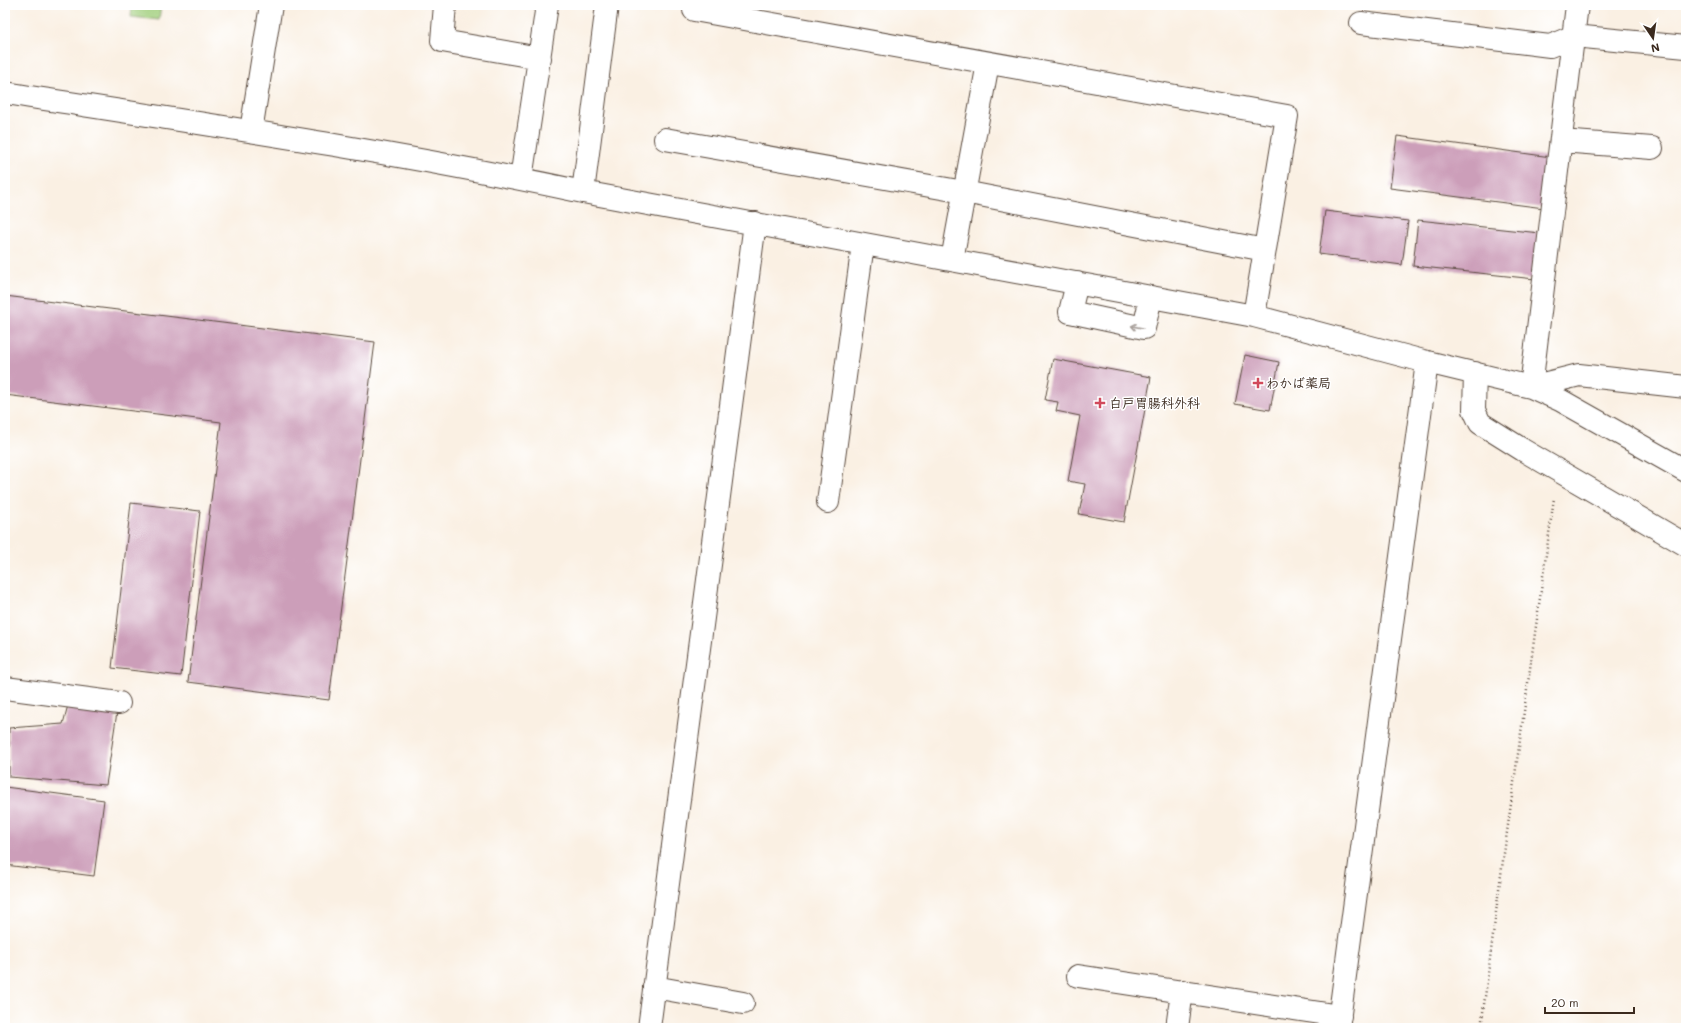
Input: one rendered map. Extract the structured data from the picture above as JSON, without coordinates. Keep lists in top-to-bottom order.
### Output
{
  "places": {
    "health": ["わかば薬局", "白戸胃腸科外科"]
  },
  "scale_bar": "20 m",
  "north": "bottom"
}
